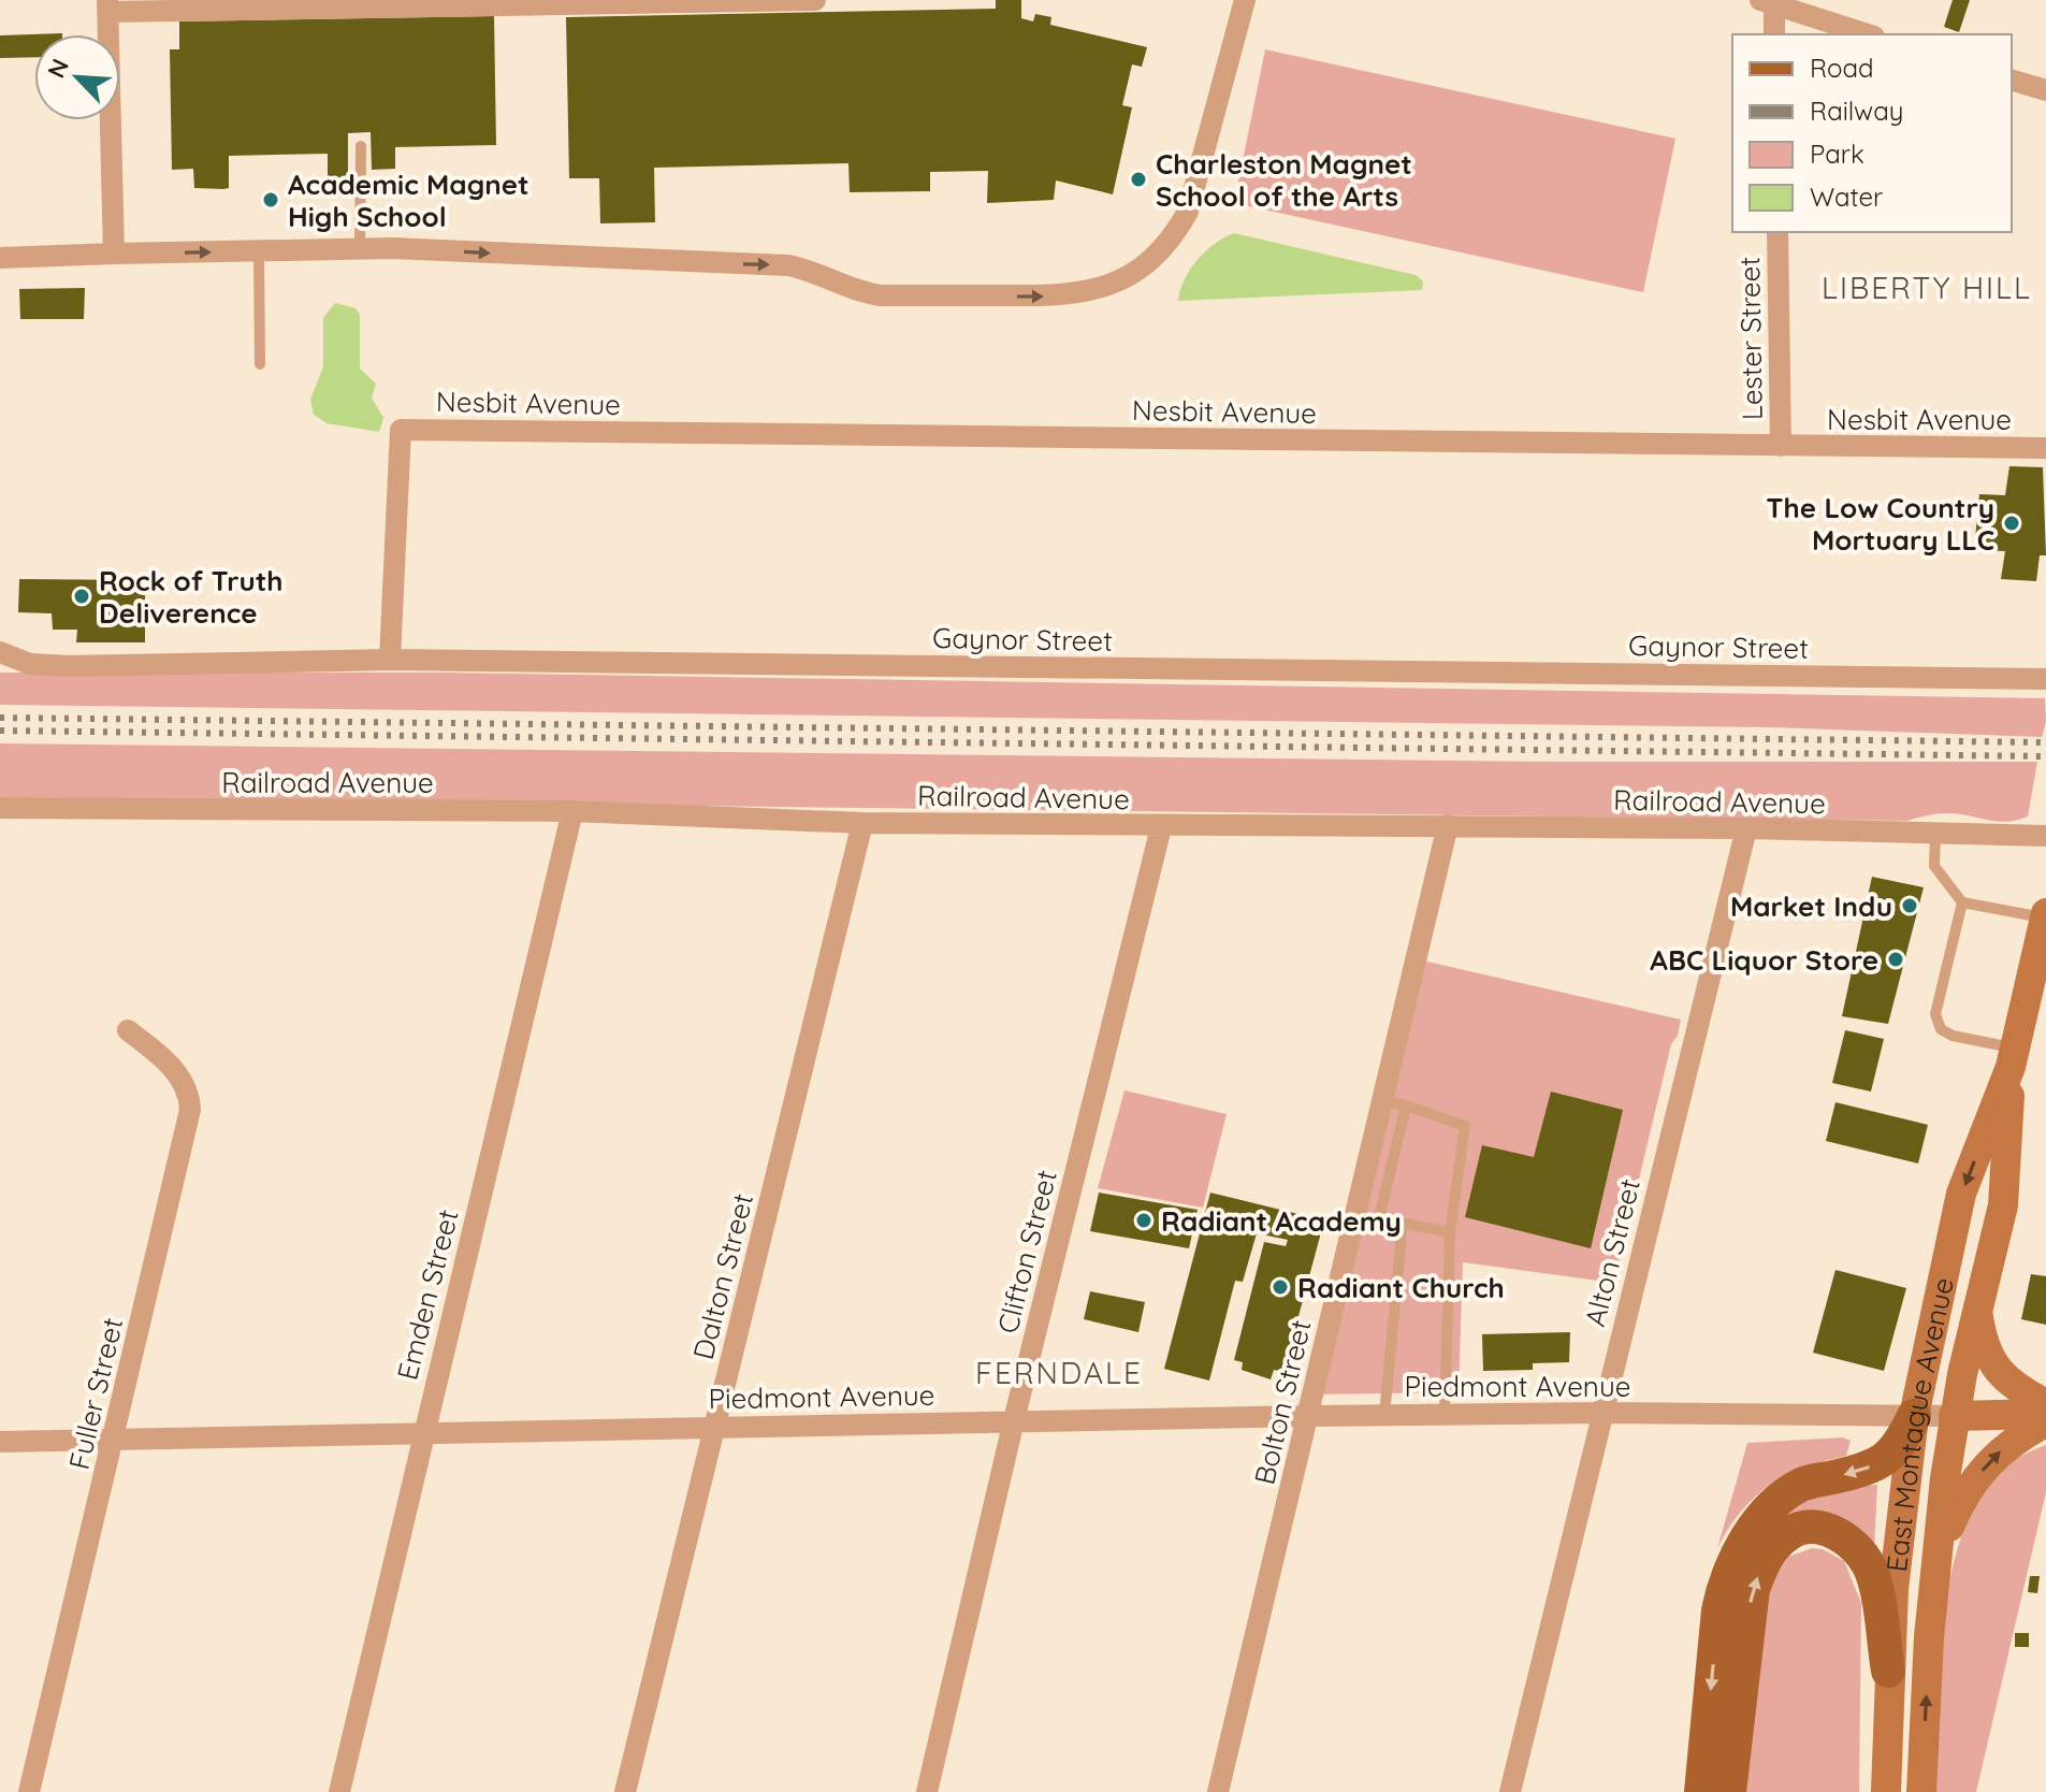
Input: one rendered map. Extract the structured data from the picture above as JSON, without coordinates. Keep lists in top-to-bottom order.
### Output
{
  "streets": {
    "main road": ["East Montague Avenue"],
    "street": [
      "Lester Street",
      "Nesbit Avenue",
      "Gaynor Street",
      "Railroad Avenue",
      "Clifton Street",
      "Alton Street",
      "Dalton Street",
      "Emden Street",
      "Piedmont Avenue",
      "Fuller Street",
      "Bolton Street"
    ]
  },
  "crossings": [
    ["Lester Street", "Nesbit Avenue"],
    ["Nesbit Avenue", "Gaynor Street"],
    ["Railroad Avenue", "Clifton Street"],
    ["Railroad Avenue", "Alton Street"],
    ["Railroad Avenue", "Dalton Street"],
    ["Railroad Avenue", "Emden Street"],
    ["Railroad Avenue", "Bolton Street"],
    ["Clifton Street", "Piedmont Avenue"],
    ["Alton Street", "Piedmont Avenue"],
    ["Dalton Street", "Piedmont Avenue"],
    ["Emden Street", "Piedmont Avenue"],
    ["Piedmont Avenue", "Fuller Street"],
    ["Piedmont Avenue", "Bolton Street"],
    ["Piedmont Avenue", "East Montague Avenue"]
  ],
  "districts": ["LIBERTY HILL", "FERNDALE"],
  "places": [
    "Charleston Magnet School of the Arts",
    "Academic Magnet High School",
    "The Low Country Mortuary LLC",
    "Rock of Truth Deliverence",
    "Market Indu",
    "ABC Liquor Store",
    "Radiant Academy",
    "Radiant Church"
  ],
  "legend": [
    "Road",
    "Railway",
    "Park",
    "Water"
  ],
  "north": "top left"
}
